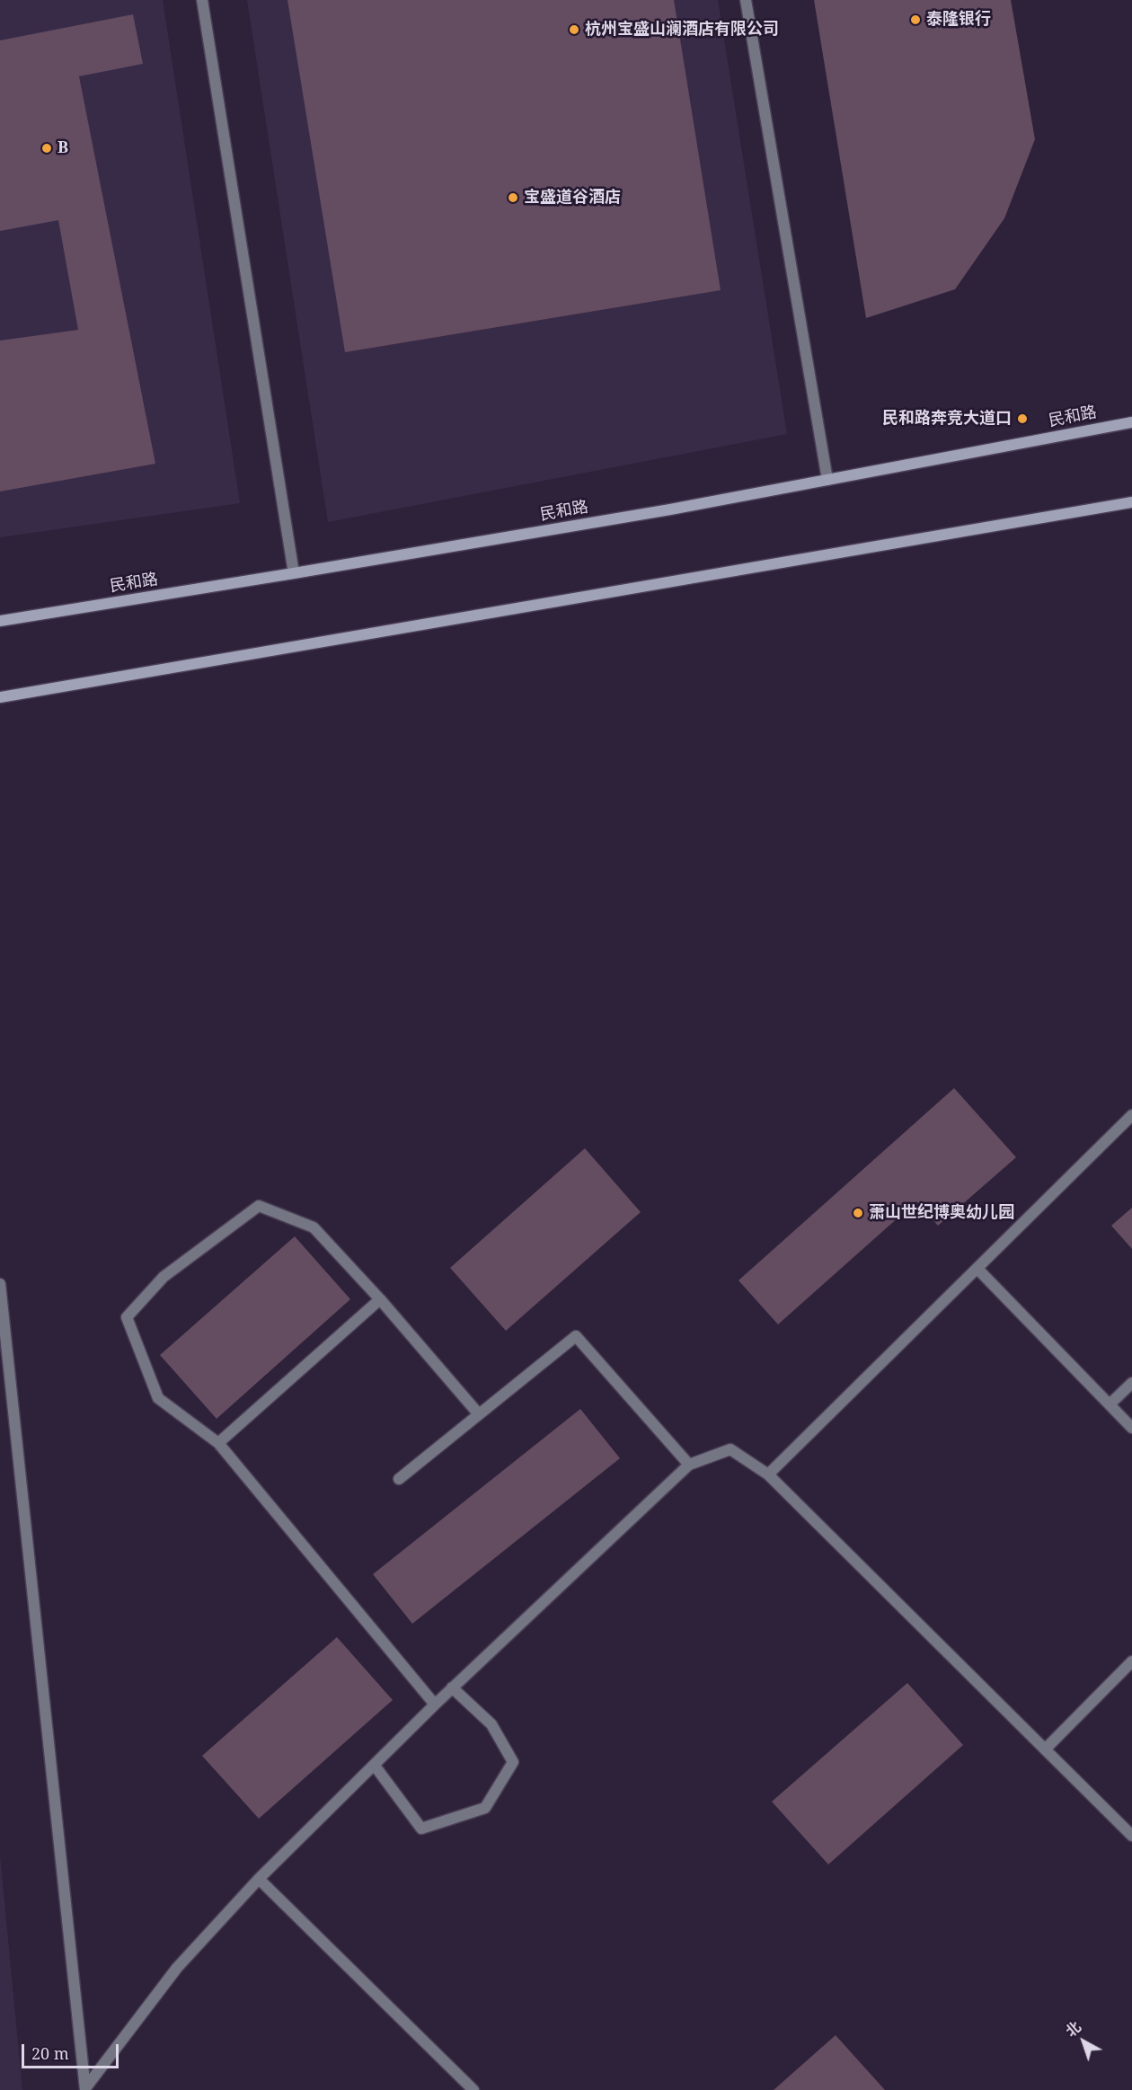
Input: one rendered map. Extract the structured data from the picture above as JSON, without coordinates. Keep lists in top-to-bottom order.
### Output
{
  "streets": {
    "main road": ["民和路"]
  },
  "places": [
    "泰隆银行",
    "杭州宝盛山澜酒店有限公司",
    "B",
    "宝盛道谷酒店",
    "民和路奔竞大道口",
    "萧山世纪博奥幼儿园"
  ],
  "scale_bar": "20 m",
  "north": "top left"
}
